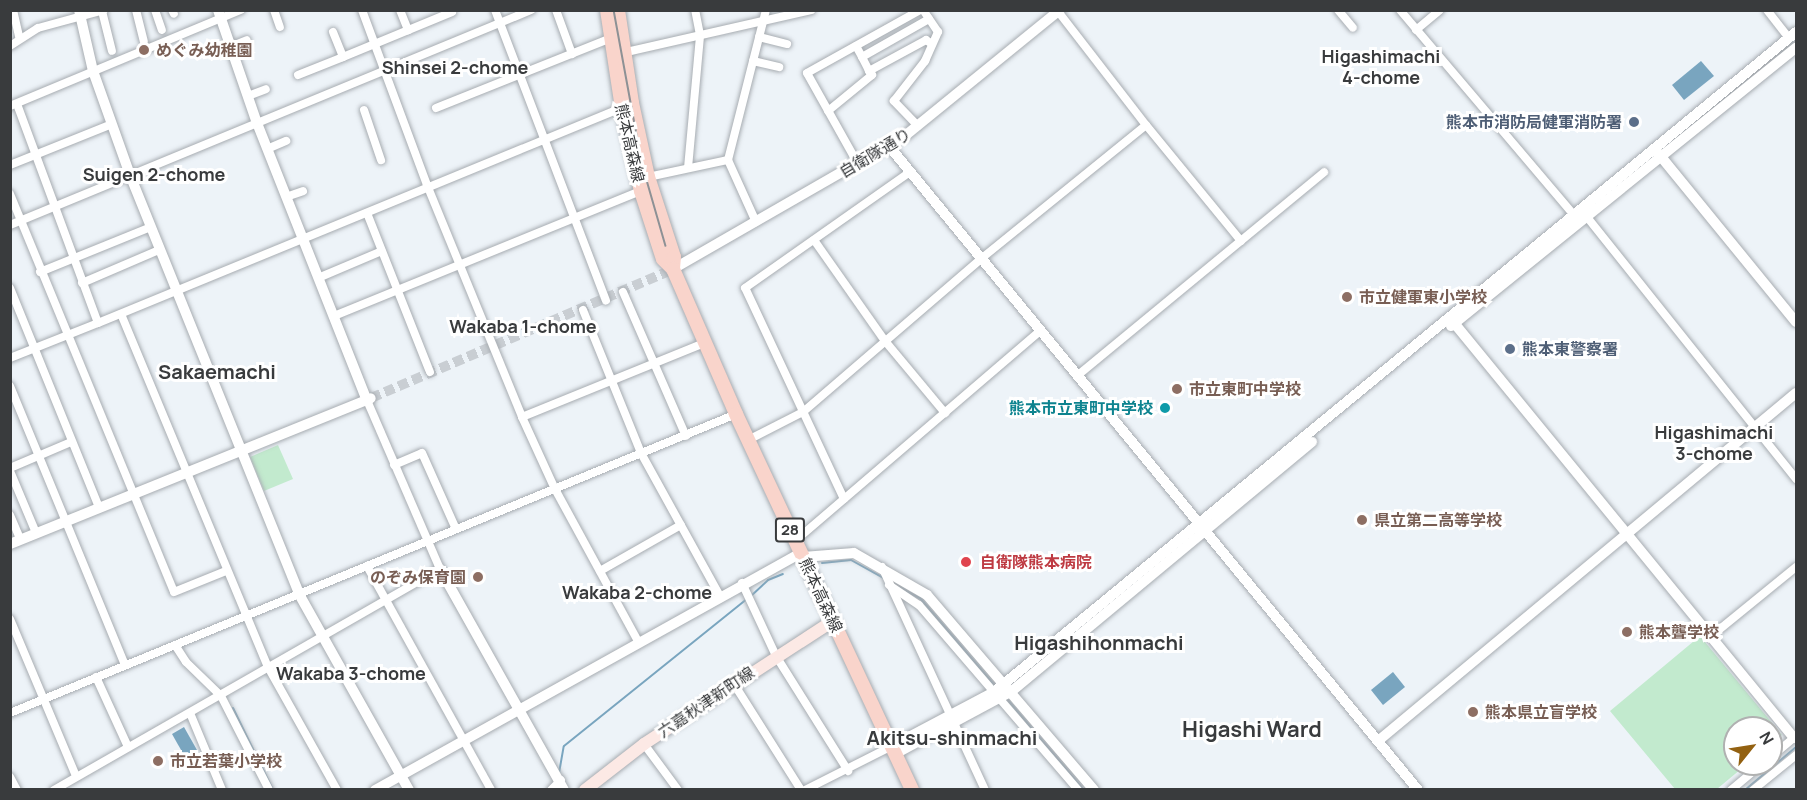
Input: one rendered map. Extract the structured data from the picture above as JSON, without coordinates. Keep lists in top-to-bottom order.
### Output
{
  "streets": {
    "main road": ["熊本高森線", "28", "六嘉秋津新町線"],
    "street": ["自衛隊通り"]
  },
  "crossings": [
    ["熊本高森線", "自衛隊通り"],
    ["熊本高森線", "六嘉秋津新町線"]
  ],
  "districts": [
    "Higashimachi 4-chome",
    "Shinsei 2-chome",
    "Suigen 2-chome",
    "Wakaba 1-chome",
    "Sakaemachi",
    "Higashimachi 3-chome",
    "Wakaba 2-chome",
    "Higashihonmachi",
    "Wakaba 3-chome",
    "Higashi Ward",
    "Akitsu-shinmachi"
  ],
  "places": [
    "めぐみ幼稚園",
    "熊本市消防局健軍消防署",
    "市立健軍東小学校",
    "熊本東警察署",
    "市立東町中学校",
    "熊本市立東町中学校",
    "県立第二高等学校",
    "自衛隊熊本病院",
    "のぞみ保育園",
    "熊本聾学校",
    "熊本県立盲学校",
    "市立若葉小学校"
  ],
  "north": "top right"
}
